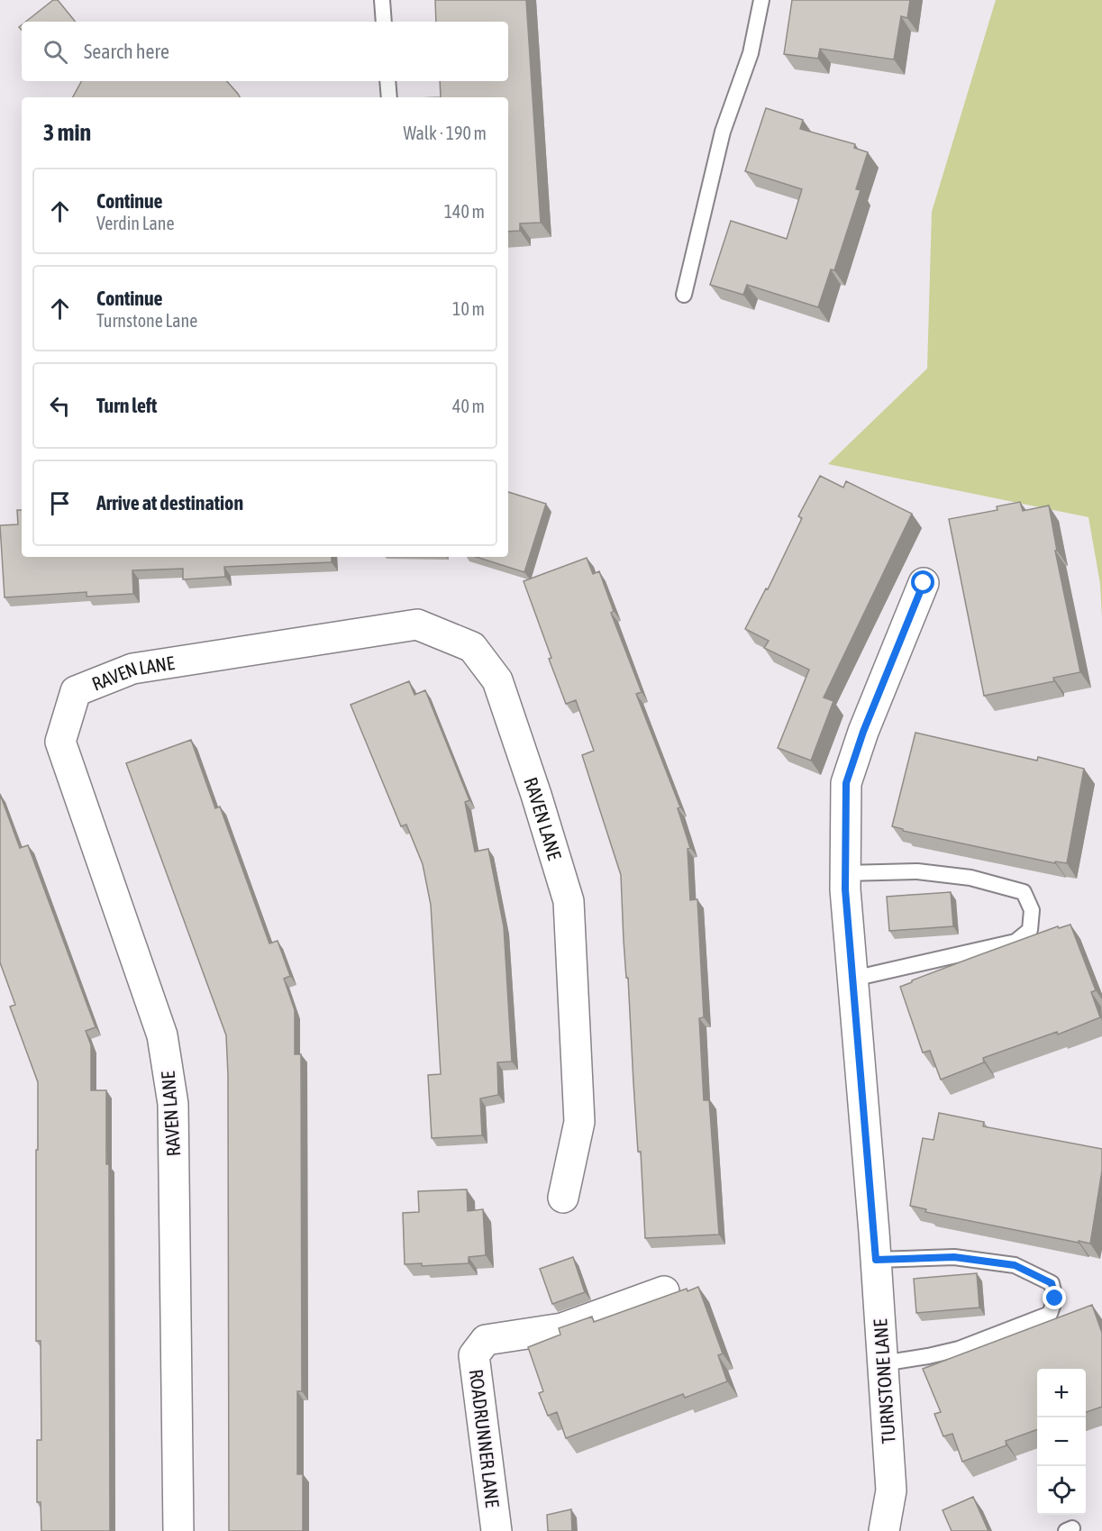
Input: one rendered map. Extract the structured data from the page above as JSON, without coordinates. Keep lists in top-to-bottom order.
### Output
{
  "streets": {
    "street": ["RAVEN LANE", "TURNSTONE LANE", "ROADRUNNER LANE"]
  },
  "page": {
    "search": "Search here",
    "heading": ["3 min", "Walk · 190 m"],
    "list": [
      ["Continue", "Verdin Lane", "140 m"],
      ["Continue", "Turnstone Lane", "10 m"],
      ["Turn left", "40 m"],
      "Arrive at destination"
    ],
    "map_buttons": ["+", "−"]
  }
}
